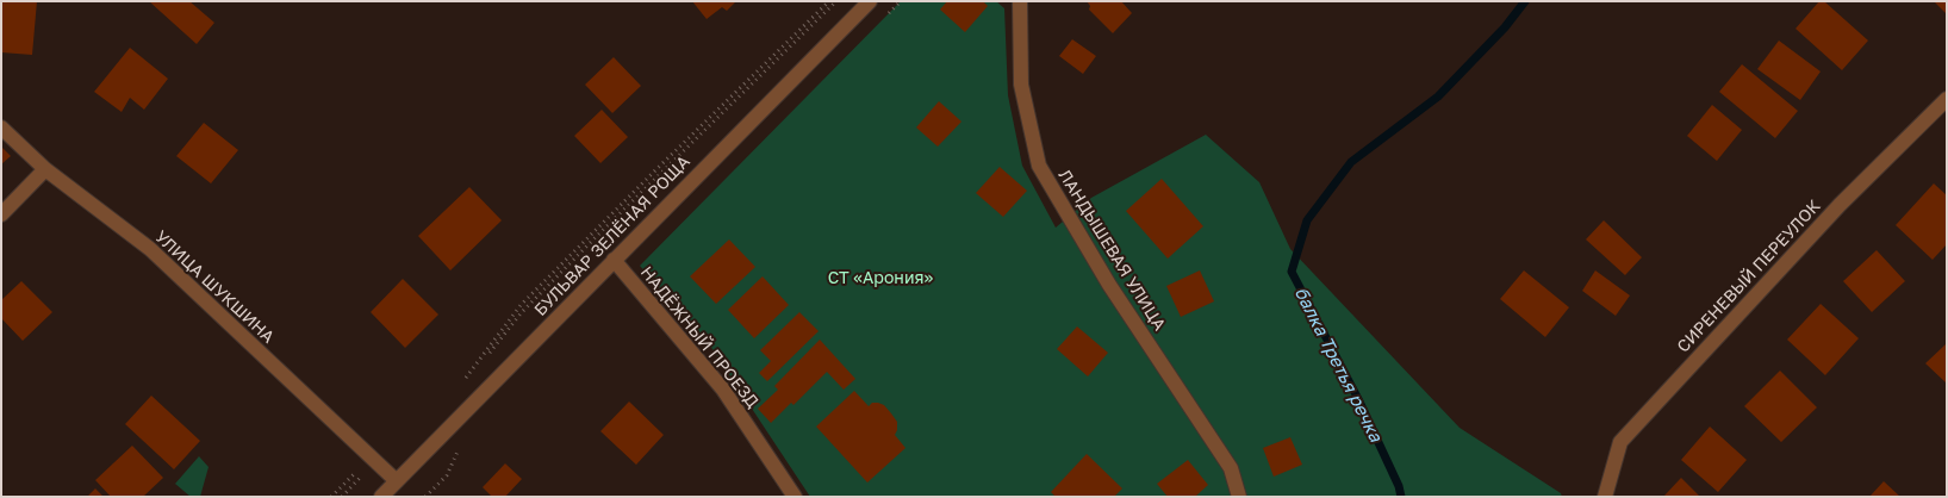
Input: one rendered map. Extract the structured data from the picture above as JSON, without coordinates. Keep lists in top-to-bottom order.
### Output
{
  "streets": {
    "street": [
      "БУЛЬВАР ЗЕЛЁНАЯ РОЩА",
      "ЛАНДЫШЕВАЯ УЛИЦА",
      "СИРЕНЕВЫЙ ПЕРЕУЛОК",
      "УЛИЦА ШУКШИНА",
      "НАДЁЖНЫЙ ПРОЕЗД"
    ]
  },
  "crossings": [
    ["БУЛЬВАР ЗЕЛЁНАЯ РОЩА", "УЛИЦА ШУКШИНА"],
    ["БУЛЬВАР ЗЕЛЁНАЯ РОЩА", "НАДЁЖНЫЙ ПРОЕЗД"]
  ],
  "water": ["балка Третья речка"],
  "parks": ["СТ «Арония»"]
}
